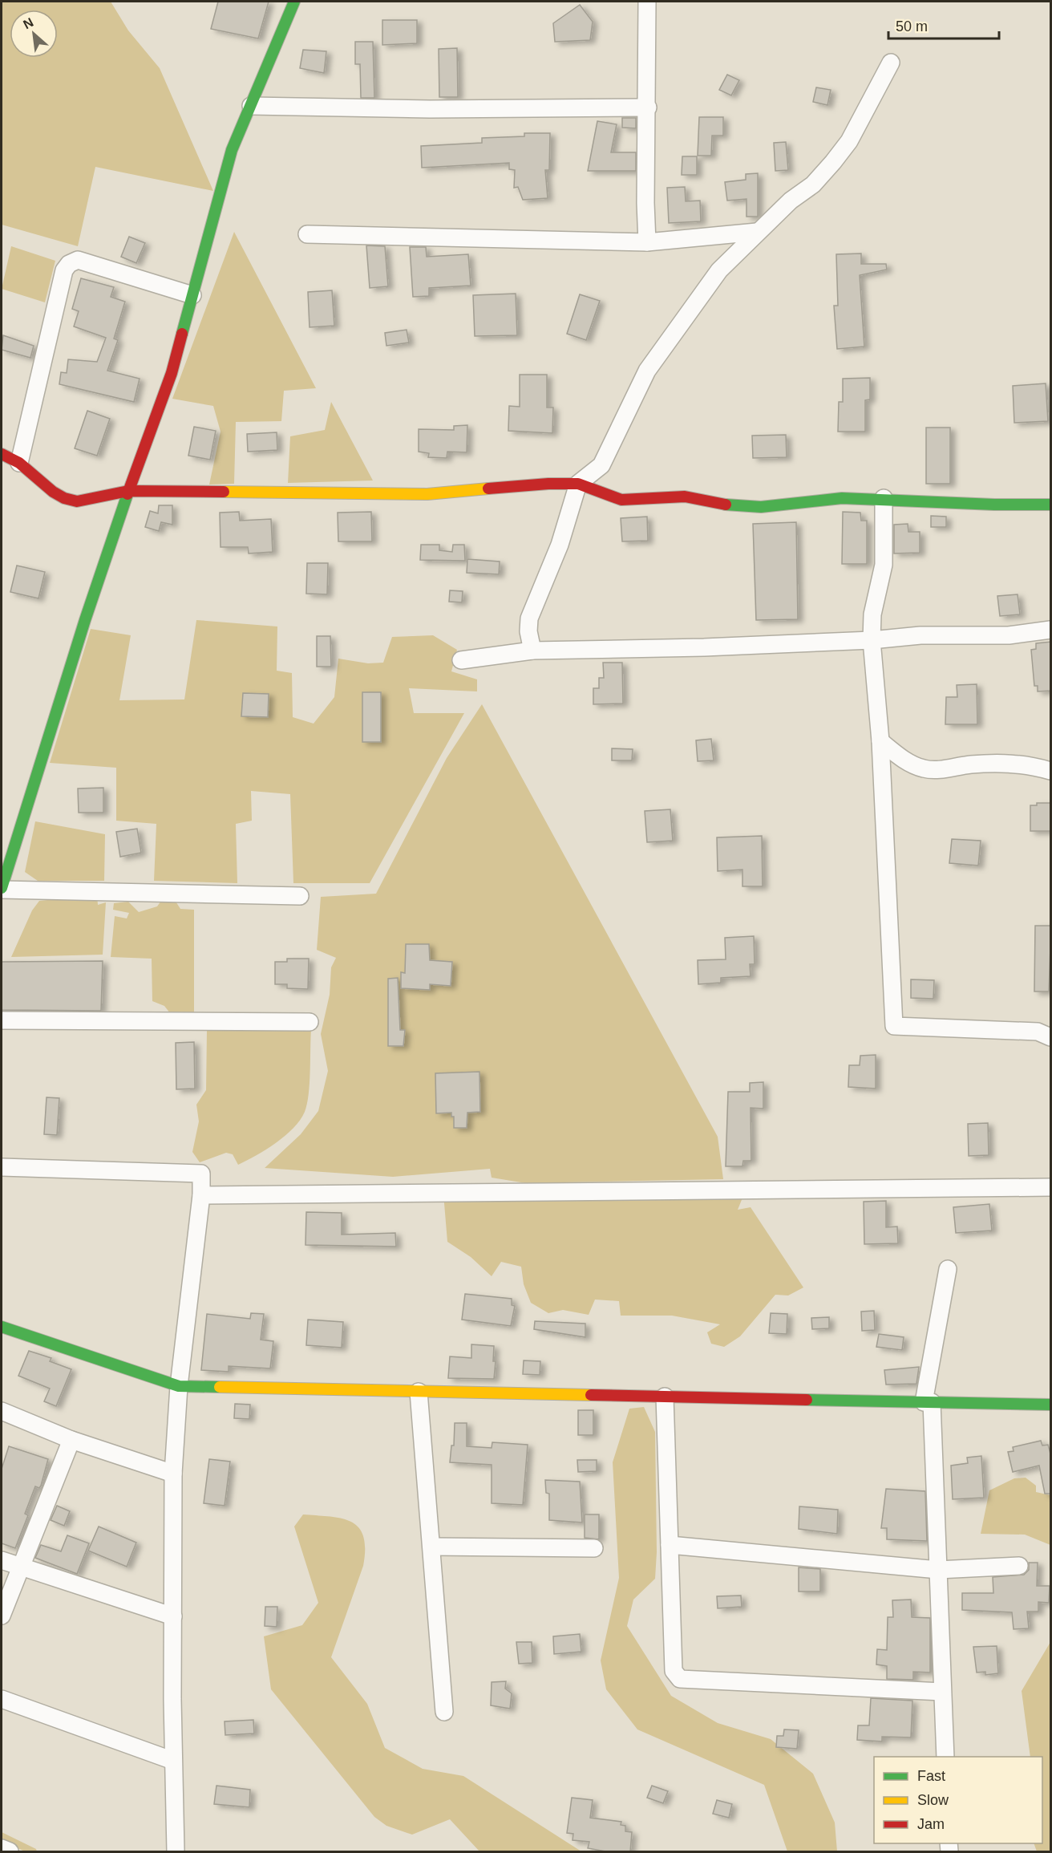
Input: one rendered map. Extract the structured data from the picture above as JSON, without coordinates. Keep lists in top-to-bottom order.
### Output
{
  "legend": ["Fast", "Slow", "Jam"],
  "scale_bar": "50 m",
  "north": "top left"
}
